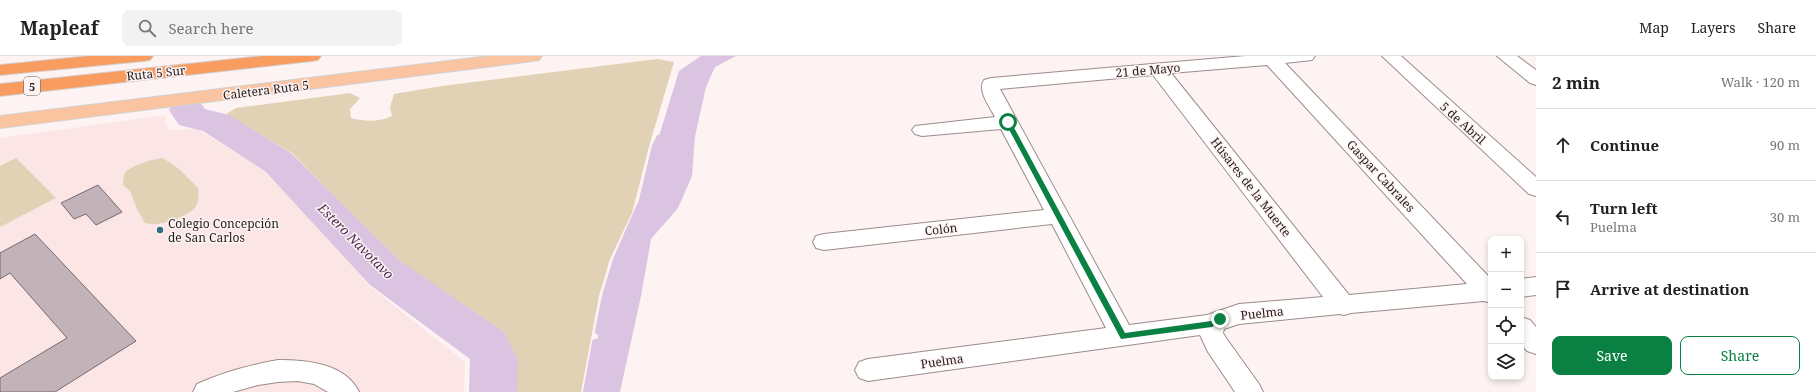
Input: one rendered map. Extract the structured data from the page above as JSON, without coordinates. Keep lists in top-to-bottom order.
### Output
{
  "streets": {
    "highway": ["Ruta 5 Sur", "5"],
    "main road": ["Caletera Ruta 5"],
    "street": [
      "21 de Mayo",
      "5 de Abril",
      "Gaspar Cabrales",
      "Húsares de la Muerte",
      "Colón",
      "Puelma"
    ]
  },
  "crossings": [
    ["21 de Mayo", "Gaspar Cabrales"],
    ["21 de Mayo", "Húsares de la Muerte"],
    ["Húsares de la Muerte", "Puelma"]
  ],
  "water": ["Estero Navotavo"],
  "places": ["Colegio Concepción de San Carlos"],
  "page": {
    "header": "Mapleaf",
    "search": "Search here",
    "nav": ["Map", "Layers", "Share"],
    "heading": ["2 min", "Walk · 120 m"],
    "list": [
      ["Continue", "90 m"],
      ["Turn left", "Puelma", "30 m"],
      "Arrive at destination"
    ],
    "map_buttons": ["+", "−"],
    "buttons": ["Save", "Share"]
  }
}
